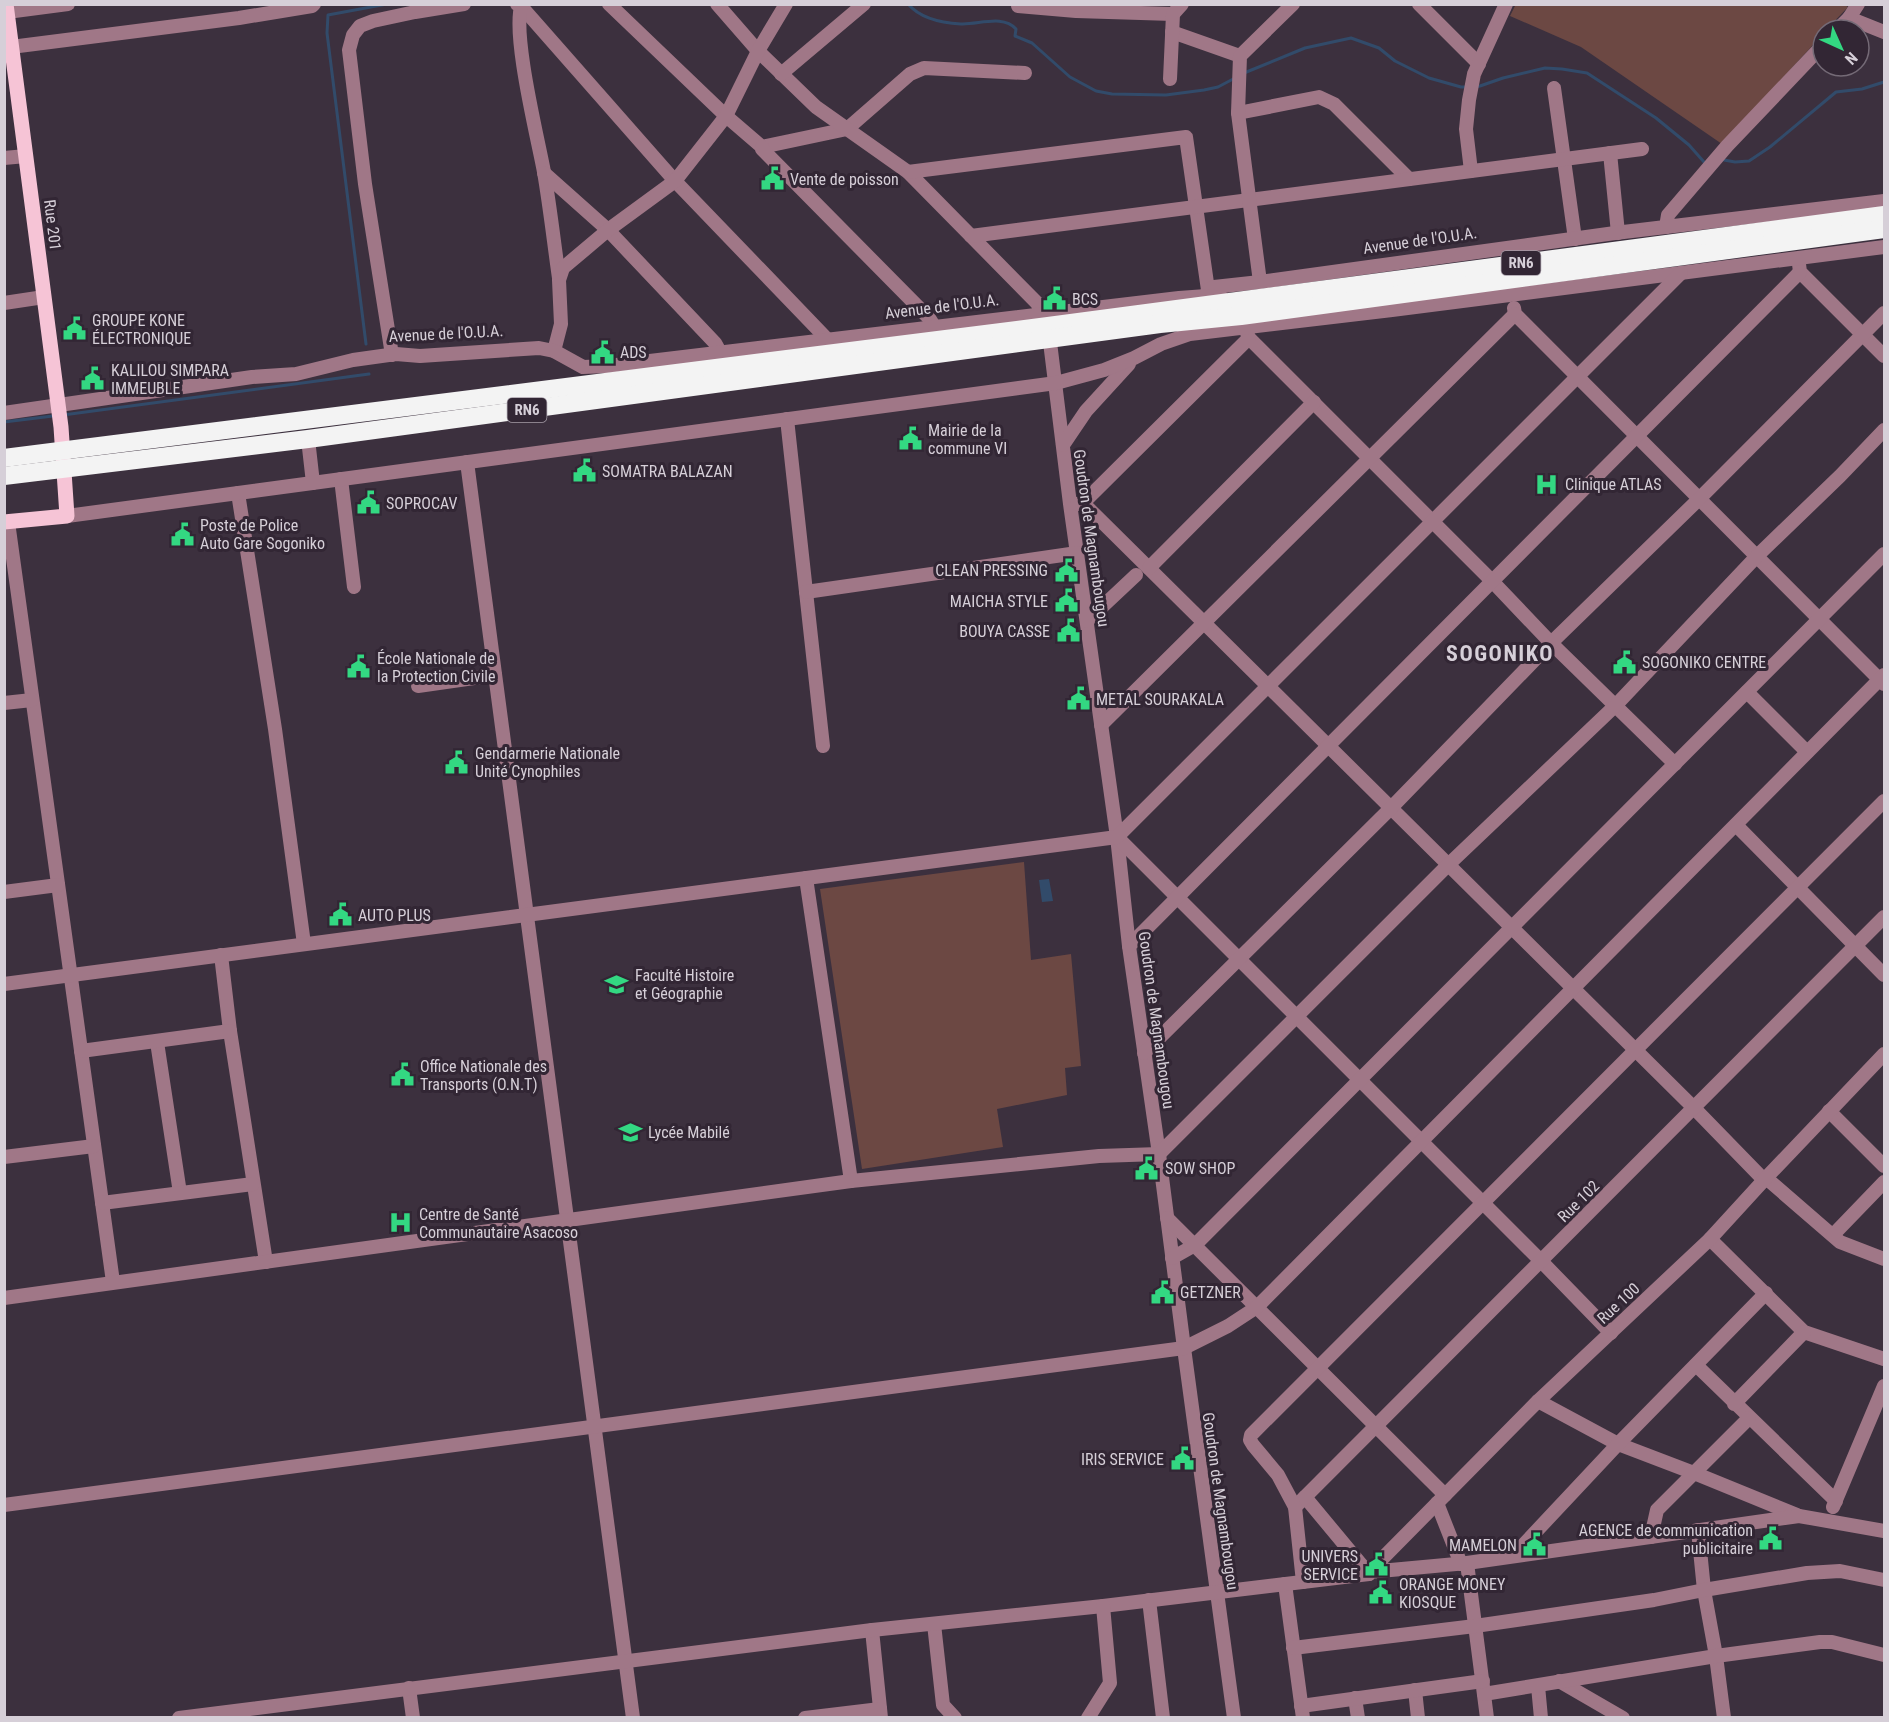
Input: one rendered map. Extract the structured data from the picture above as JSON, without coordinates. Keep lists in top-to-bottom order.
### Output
{
  "streets": {
    "highway": ["Avenue de l'O.U.A.", "RN6"],
    "main road": ["Rue 201"],
    "street": ["Goudron de Magnambougou", "Rue 102", "Rue 100"]
  },
  "crossings": [
    ["Rue 201", "Avenue de l'O.U.A."],
    ["Avenue de l'O.U.A.", "Goudron de Magnambougou"]
  ],
  "districts": ["SOGONIKO"],
  "places": {
    "public building": [
      "Vente de poisson",
      "BCS",
      "GROUPE KONE ÉLECTRONIQUE",
      "ADS",
      "KALILOU SIMPARA IMMEUBLE",
      "Mairie de la commune VI",
      "SOMATRA BALAZAN",
      "SOPROCAV",
      "Poste de Police Auto Gare Sogoniko",
      "CLEAN PRESSING",
      "MAICHA STYLE",
      "BOUYA CASSE",
      "SOGONIKO CENTRE",
      "École Nationale de la Protection Civile",
      "METAL SOURAKALA",
      "Gendarmerie Nationale Unité Cynophiles",
      "AUTO PLUS",
      "Office Nationale des Transports (O.N.T)",
      "SOW SHOP",
      "GETZNER",
      "IRIS SERVICE",
      "AGENCE de communication publicitaire",
      "MAMELON",
      "UNIVERS SERVICE",
      "ORANGE MONEY KIOSQUE"
    ],
    "hospital": ["Clinique ATLAS", "Centre de Santé Communautaire Asacoso"],
    "school or university": ["Faculté Histoire et Géographie", "Lycée Mabilé"]
  },
  "north": "bottom right"
}
